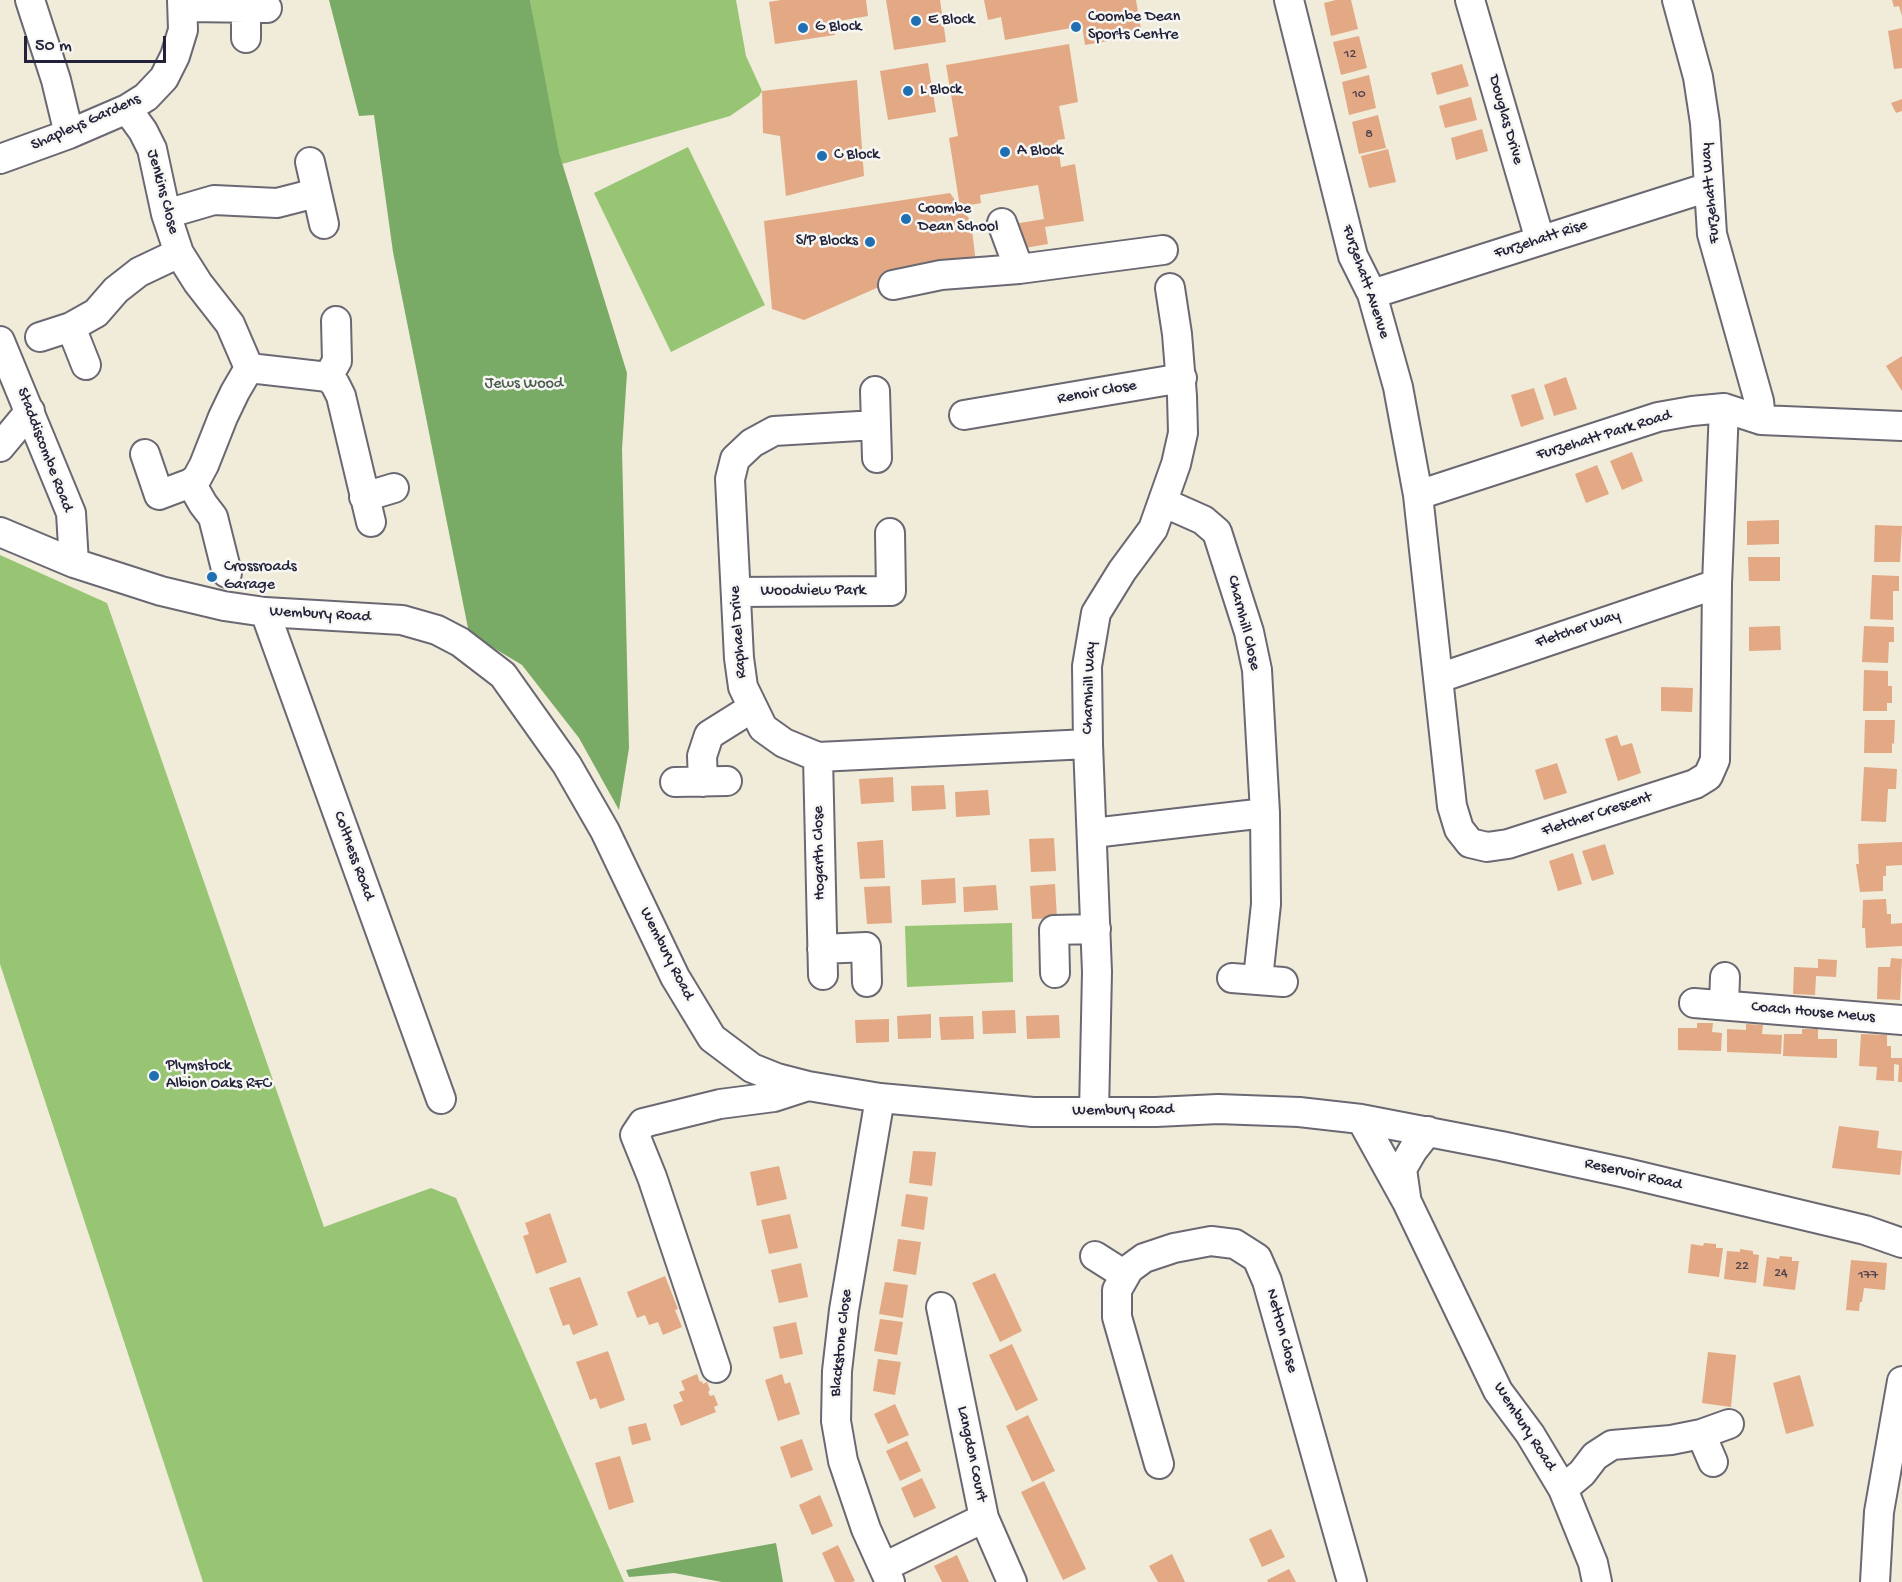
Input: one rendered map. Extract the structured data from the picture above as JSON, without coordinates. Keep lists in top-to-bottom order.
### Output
{
  "streets": {
    "street": [
      "Douglas Drive",
      "Shapleys Gardens",
      "Jenkins Close",
      "Furzehatt Way",
      "Furzehatt Rise",
      "Furzehatt Avenue",
      "Renoir Close",
      "Furzehatt Park Road",
      "Staddiscombe Road",
      "Woodview Park",
      "Wembury Road",
      "Charnhill Close",
      "Fletcher Way",
      "Raphael Drive",
      "Charnhill Way",
      "Fletcher Crescent",
      "Hogarth Close",
      "Coltness Road",
      "Coach House Mews",
      "Reservoir Road",
      "Netton Close",
      "Blackstone Close",
      "Langdon Court"
    ]
  },
  "crossings": [
    ["Douglas Drive", "Furzehatt Rise"],
    ["Shapleys Gardens", "Jenkins Close"],
    ["Furzehatt Way", "Furzehatt Rise"],
    ["Furzehatt Way", "Furzehatt Park Road"],
    ["Furzehatt Rise", "Furzehatt Avenue"],
    ["Furzehatt Avenue", "Furzehatt Park Road"],
    ["Furzehatt Avenue", "Fletcher Crescent"],
    ["Renoir Close", "Charnhill Way"],
    ["Furzehatt Park Road", "Fletcher Crescent"],
    ["Staddiscombe Road", "Wembury Road"],
    ["Woodview Park", "Raphael Drive"],
    ["Wembury Road", "Charnhill Way"],
    ["Wembury Road", "Coltness Road"],
    ["Wembury Road", "Reservoir Road"],
    ["Wembury Road", "Blackstone Close"],
    ["Charnhill Close", "Charnhill Way"],
    ["Fletcher Way", "Fletcher Crescent"],
    ["Raphael Drive", "Charnhill Way"],
    ["Raphael Drive", "Hogarth Close"],
    ["Blackstone Close", "Langdon Court"]
  ],
  "parks": ["Jews Wood"],
  "places": [
    "E Block",
    "Coombe Dean Sports Centre",
    "G Block",
    "L Block",
    "A Block",
    "C Block",
    "Coombe Dean School",
    "S/P Blocks",
    "Crossroads Garage",
    "Plymstock Albion Oaks RFC"
  ],
  "house_numbers": [
    "12",
    "10",
    "8",
    "22",
    "24",
    "177"
  ],
  "scale_bar": "50 m"
}
